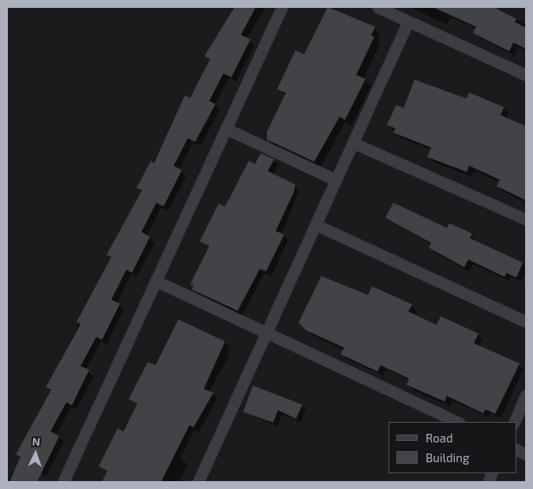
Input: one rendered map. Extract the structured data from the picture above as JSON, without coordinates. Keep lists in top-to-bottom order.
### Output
{
  "legend": ["Road", "Building"],
  "north": "top"
}
